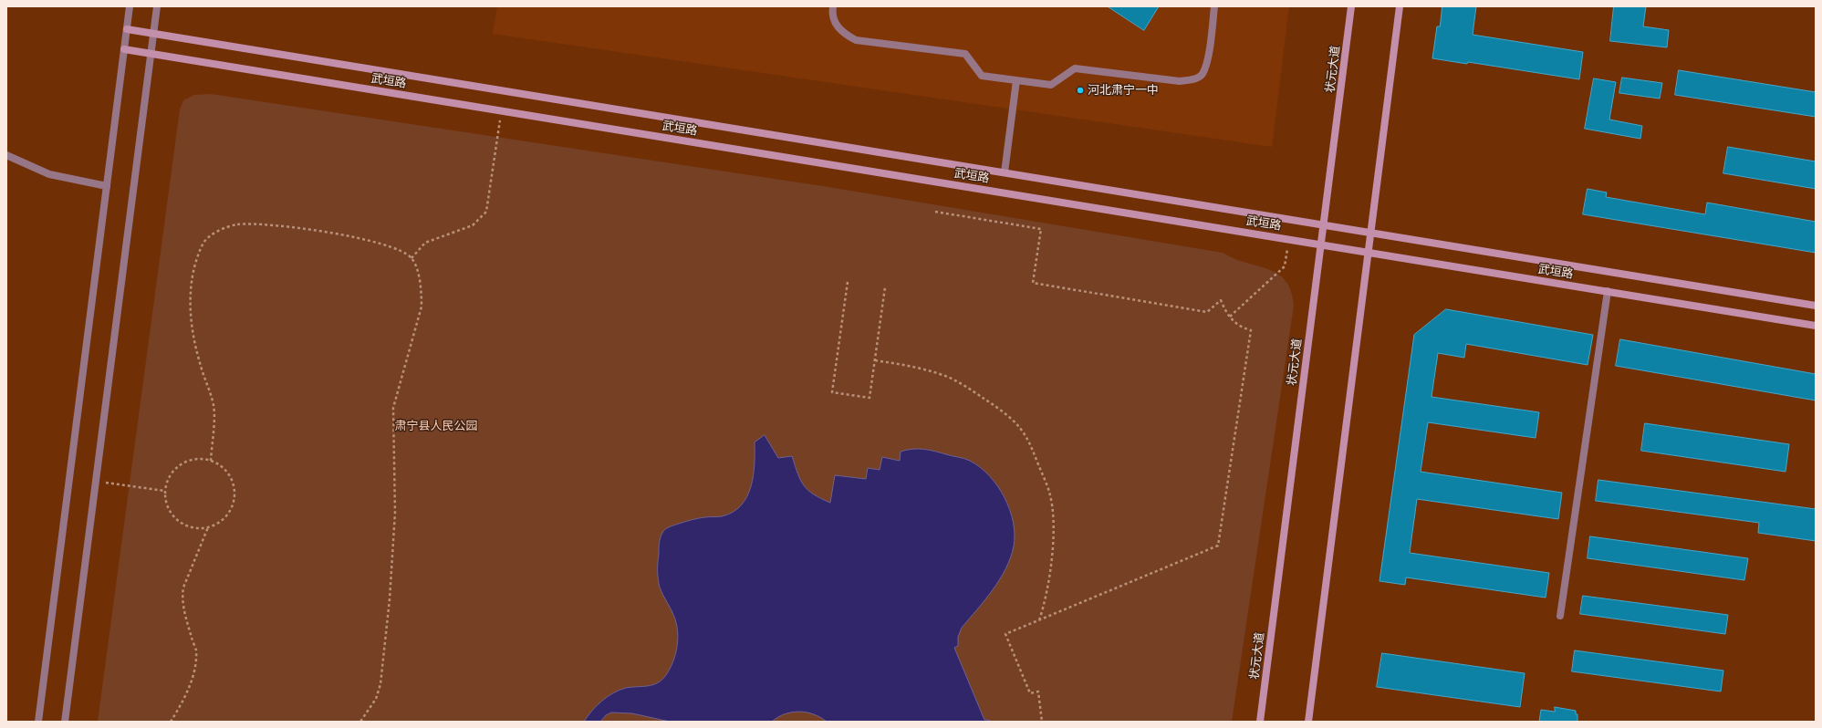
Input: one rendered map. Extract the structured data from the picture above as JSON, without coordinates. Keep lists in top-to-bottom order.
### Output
{
  "streets": {
    "main road": ["状元大道", "武垣路"]
  },
  "crossings": [
    ["状元大道", "武垣路"]
  ],
  "parks": ["肃宁县人民公园"],
  "places": ["河北肃宁一中"]
}
